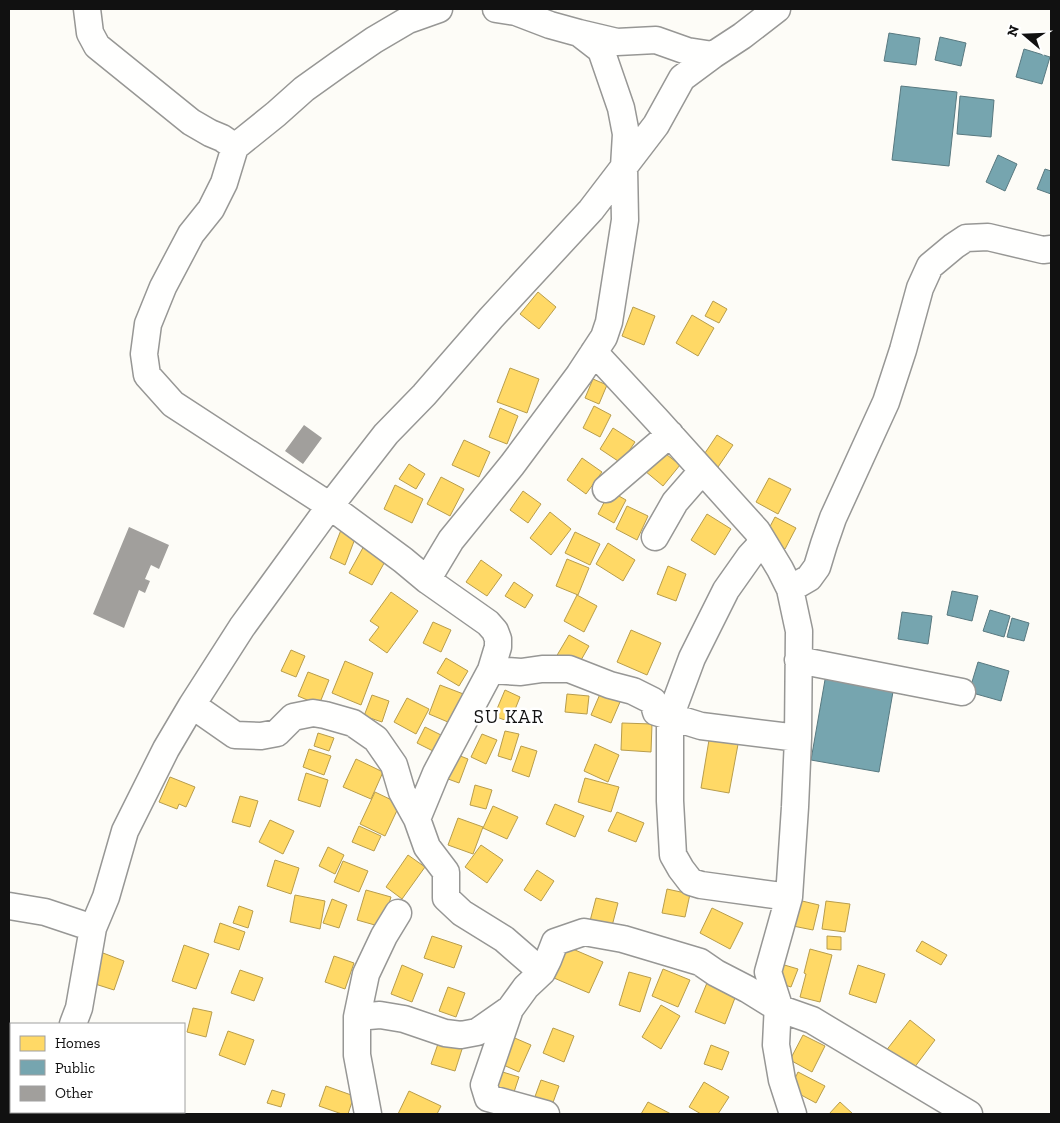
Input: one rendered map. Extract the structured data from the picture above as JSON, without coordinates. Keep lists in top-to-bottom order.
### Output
{
  "districts": ["SU KAR"],
  "legend": ["Homes", "Public", "Other"],
  "north": "left"
}
